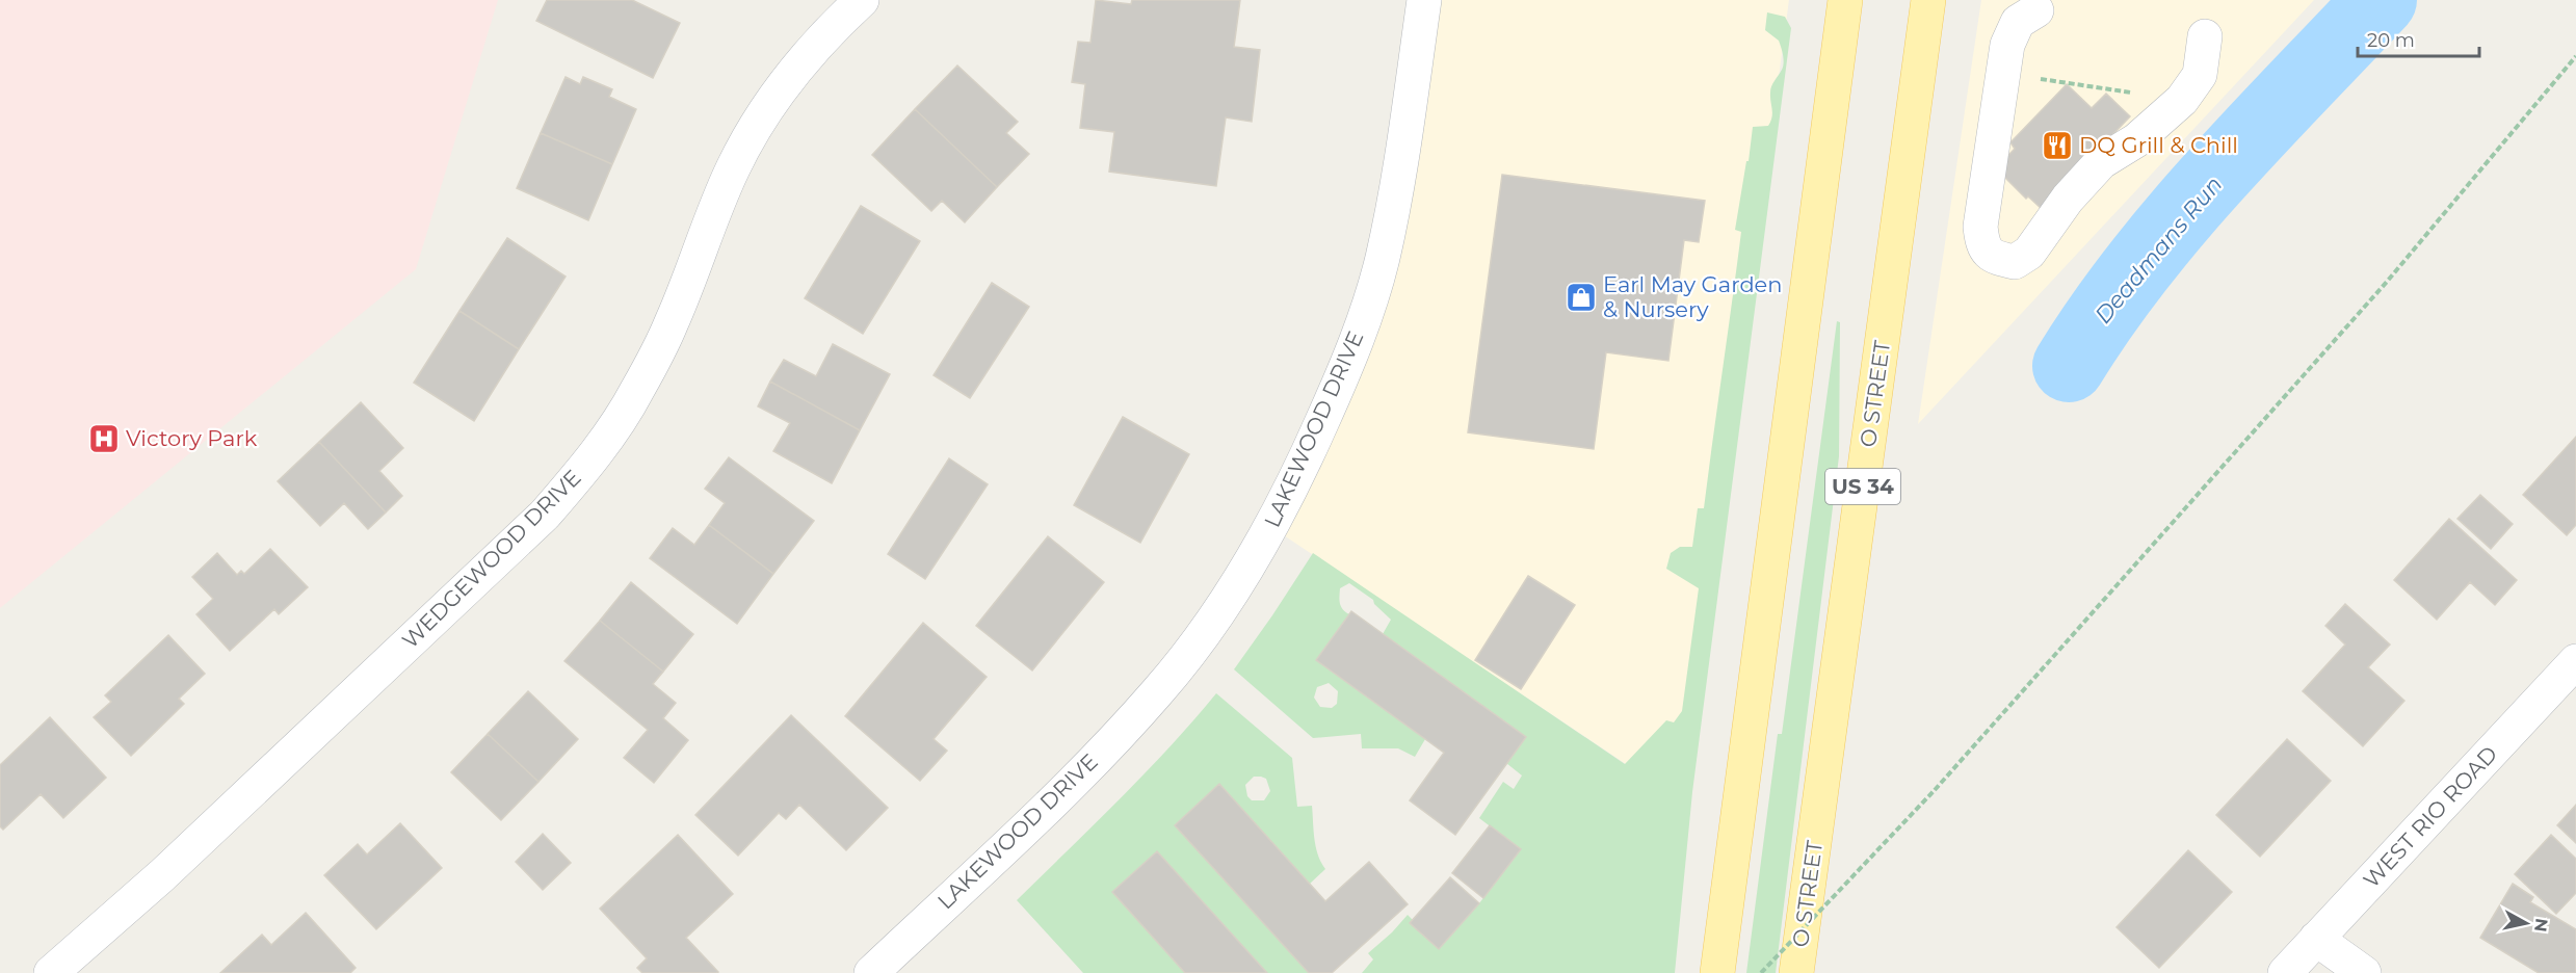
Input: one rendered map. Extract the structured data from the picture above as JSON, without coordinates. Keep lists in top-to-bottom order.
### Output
{
  "streets": {
    "main road": ["O STREET", "US 34"],
    "street": ["LAKEWOOD DRIVE", "WEDGEWOOD DRIVE", "WEST RIO ROAD"]
  },
  "water": ["Deadmans Run"],
  "places": {
    "restaurant": ["DQ Grill & Chill"],
    "shop": ["Earl May Garden & Nursery"],
    "hospital": ["Victory Park"]
  },
  "scale_bar": "20 m",
  "north": "right"
}
